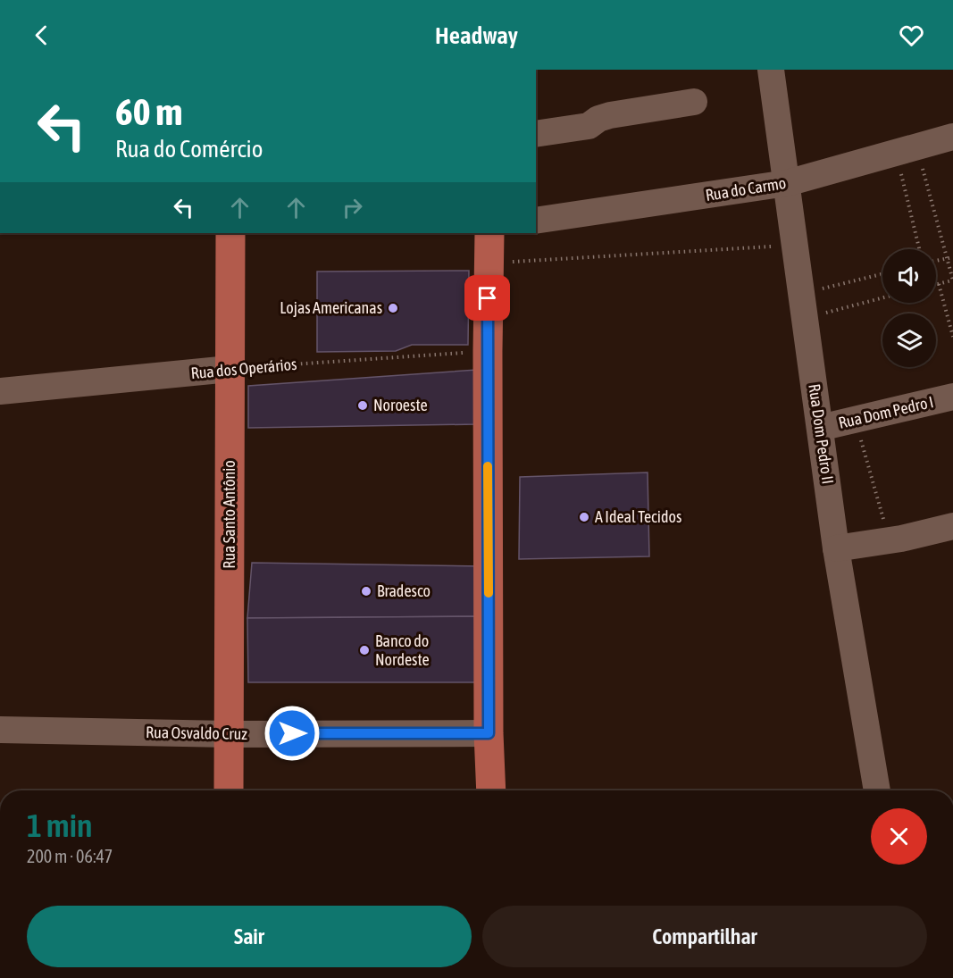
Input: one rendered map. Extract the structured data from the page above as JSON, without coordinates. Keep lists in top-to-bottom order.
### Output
{
  "streets": {
    "main road": ["Rua Santo Antônio"],
    "street": [
      "Rua do Carmo",
      "Rua dos Operários",
      "Rua Dom Pedro I",
      "Rua Dom Pedro II",
      "Rua Osvaldo Cruz"
    ]
  },
  "crossings": [
    ["Rua do Carmo", "Rua Dom Pedro II"],
    ["Rua dos Operários", "Rua Santo Antônio"],
    ["Rua Dom Pedro I", "Rua Dom Pedro II"],
    ["Rua Santo Antônio", "Rua Osvaldo Cruz"]
  ],
  "places": [
    "Lojas Americanas",
    "Noroeste",
    "A Ideal Tecidos",
    "Bradesco",
    "Banco do Nordeste"
  ],
  "page": {
    "header": "Headway",
    "turn": ["60 m", "Rua do Comércio"],
    "heading": ["1 min", "200 m · 06:47"],
    "buttons": ["Sair", "Compartilhar"]
  }
}
